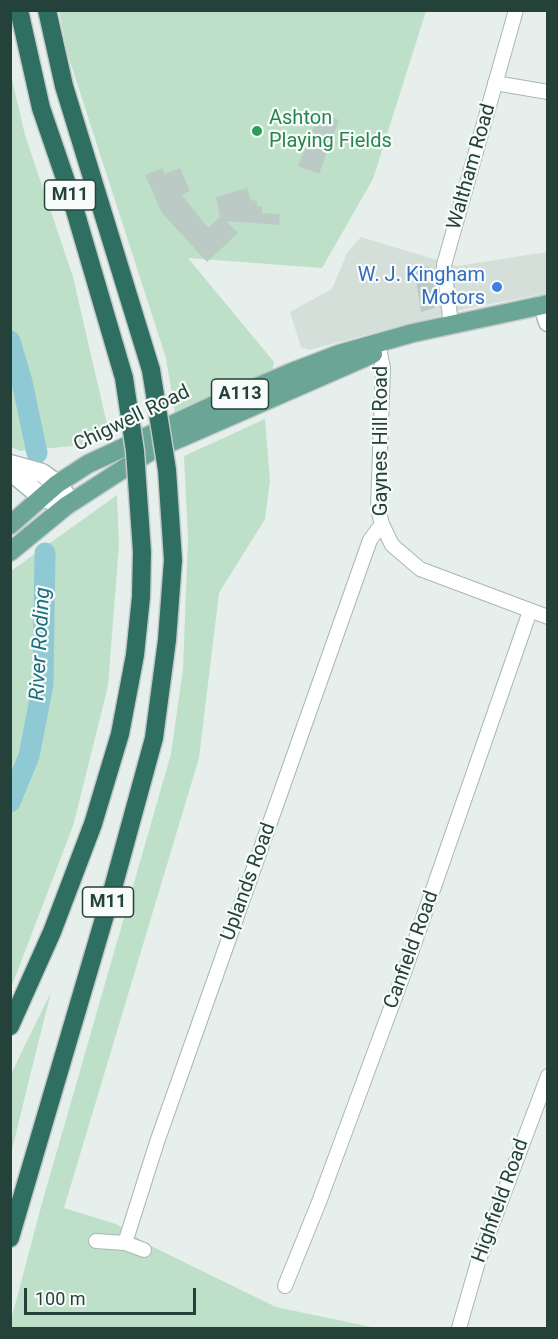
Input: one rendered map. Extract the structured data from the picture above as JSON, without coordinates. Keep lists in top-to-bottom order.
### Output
{
  "streets": {
    "highway": ["M11"],
    "main road": ["A113", "Chigwell Road"],
    "street": [
      "Waltham Road",
      "Gaynes Hill Road",
      "Uplands Road",
      "Canfield Road",
      "Highfield Road"
    ]
  },
  "crossings": [
    ["Waltham Road", "Chigwell Road"],
    ["Chigwell Road", "Gaynes Hill Road"],
    ["Gaynes Hill Road", "Uplands Road"],
    ["Gaynes Hill Road", "Canfield Road"]
  ],
  "water": ["River Roding"],
  "places": ["Ashton Playing Fields", "W. J. Kingham Motors"],
  "scale_bar": "100 m"
}
